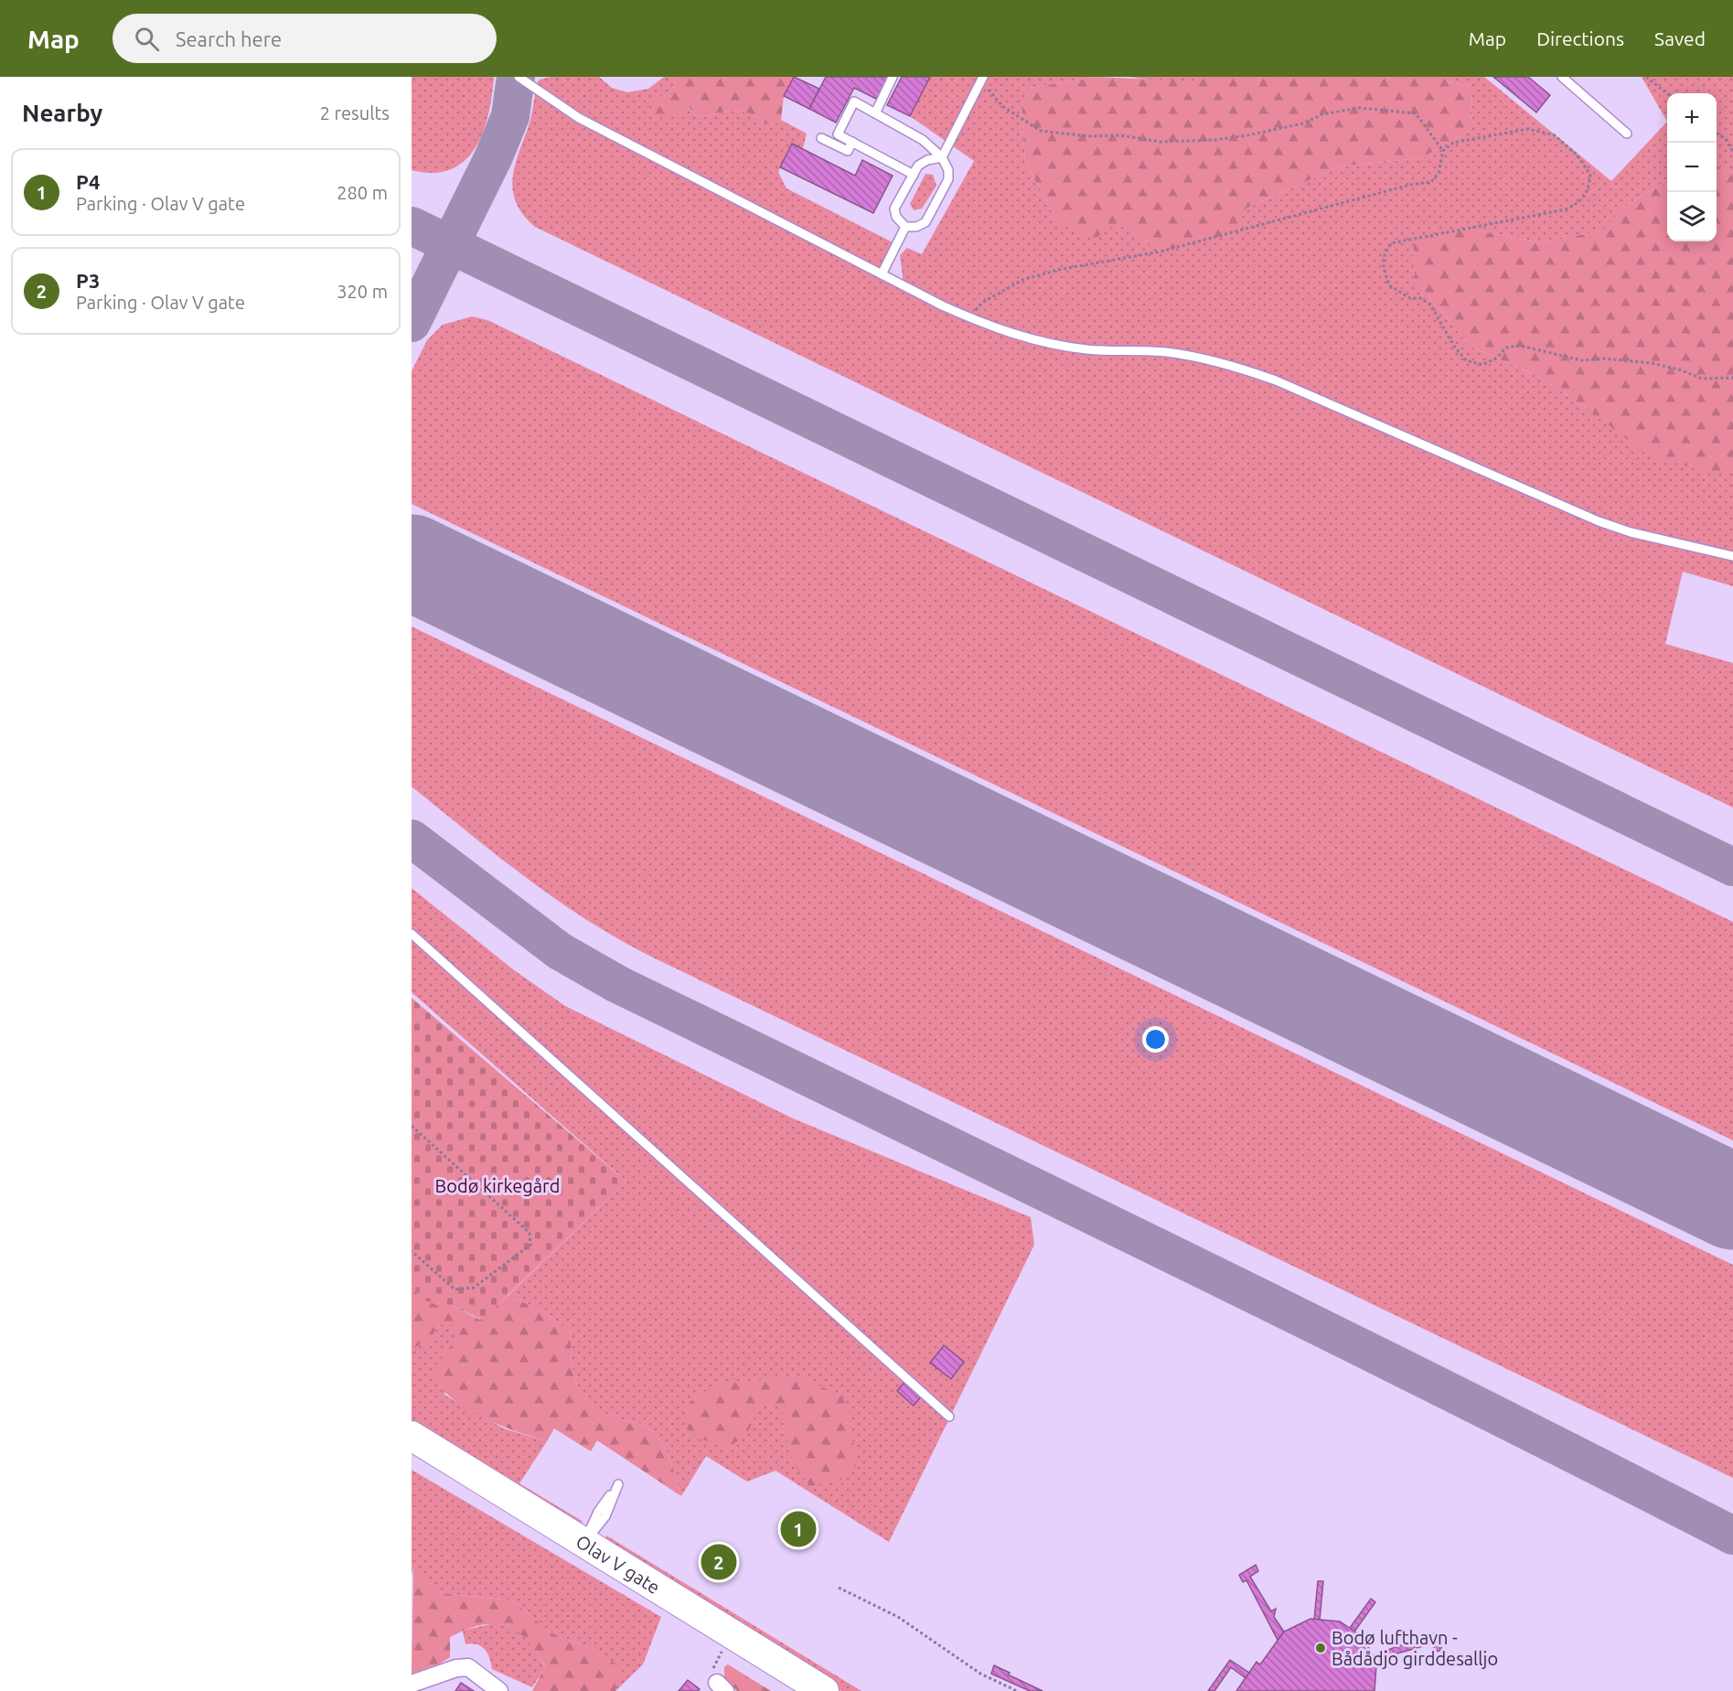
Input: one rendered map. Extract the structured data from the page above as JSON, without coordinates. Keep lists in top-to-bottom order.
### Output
{
  "streets": {
    "highway": ["Olav V gate"]
  },
  "parks": ["Bodø kirkegård"],
  "places": ["Bodø lufthavn - Bådådjo girddesalljo"],
  "page": {
    "header": "Map",
    "search": "Search here",
    "nav": ["Map", "Directions", "Saved"],
    "heading": ["Nearby", "2 results"],
    "map_buttons": ["+", "−"],
    "list": [
      {
        "mark": "1",
        "name": "P4",
        "note": "Parking · Olav V gate",
        "value": "280 m"
      },
      {
        "mark": "2",
        "name": "P3",
        "note": "Parking · Olav V gate",
        "value": "320 m"
      }
    ],
    "pins": ["1", "2"]
  }
}
